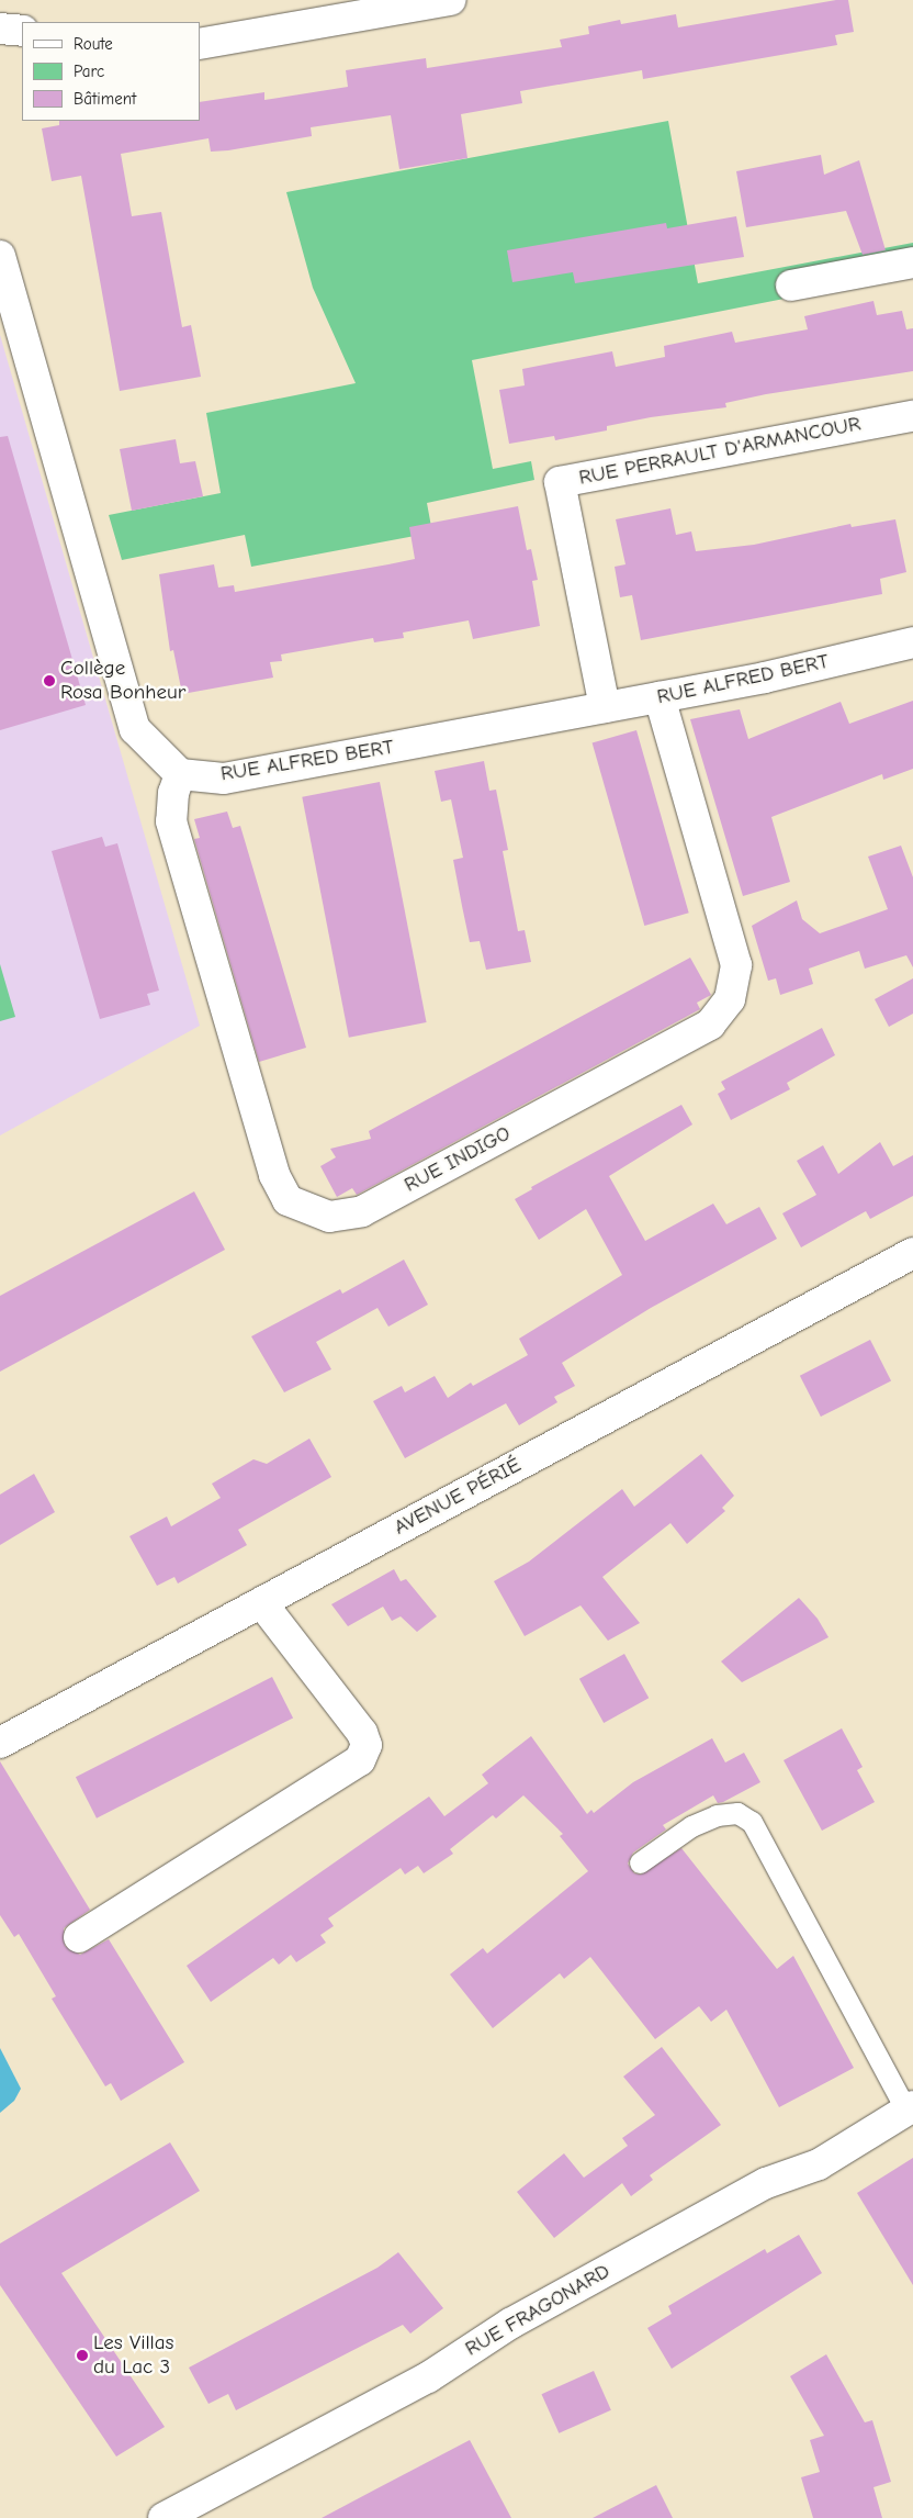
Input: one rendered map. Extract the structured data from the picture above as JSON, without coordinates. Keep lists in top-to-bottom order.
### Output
{
  "streets": {
    "street": [
      "RUE PERRAULT D'ARMANCOUR",
      "RUE ALFRED BERT",
      "RUE INDIGO",
      "AVENUE PÉRIÉ",
      "RUE FRAGONARD"
    ]
  },
  "crossings": [
    ["RUE PERRAULT D'ARMANCOUR", "RUE ALFRED BERT"],
    ["RUE ALFRED BERT", "RUE INDIGO"]
  ],
  "places": ["Collège Rosa Bonheur", "Les Villas du Lac 3"],
  "legend": ["Route", "Parc", "Bâtiment"]
}
